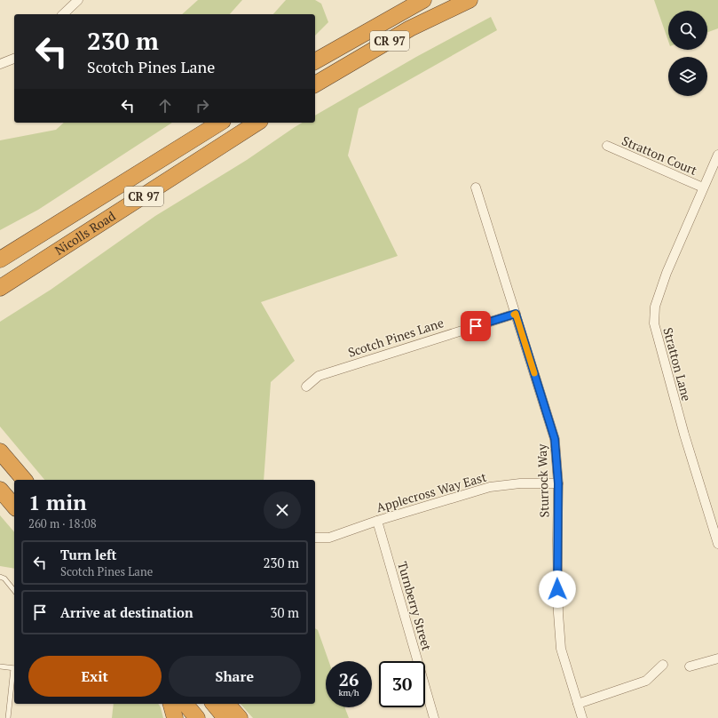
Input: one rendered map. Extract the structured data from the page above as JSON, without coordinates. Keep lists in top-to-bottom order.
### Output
{
  "streets": {
    "highway": ["CR 97", "Nicolls Road"],
    "street": [
      "Stratton Court",
      "Scotch Pines Lane",
      "Stratton Lane",
      "Sturrock Way",
      "Applecross Way East",
      "Turnberry Street"
    ]
  },
  "crossings": [
    ["Stratton Court", "Stratton Lane"],
    ["Scotch Pines Lane", "Sturrock Way"],
    ["Sturrock Way", "Applecross Way East"],
    ["Applecross Way East", "Turnberry Street"]
  ],
  "page": {
    "turn": ["230 m", "Scotch Pines Lane"],
    "heading": ["1 min", "260 m · 18:08"],
    "list": [
      {
        "name": "Turn left",
        "note": "Scotch Pines Lane",
        "value": "230 m"
      },
      {
        "name": "Arrive at destination",
        "value": "30 m"
      }
    ],
    "buttons": ["Exit", "Share"],
    "speed": "26 km/h",
    "limit": "30"
  }
}
